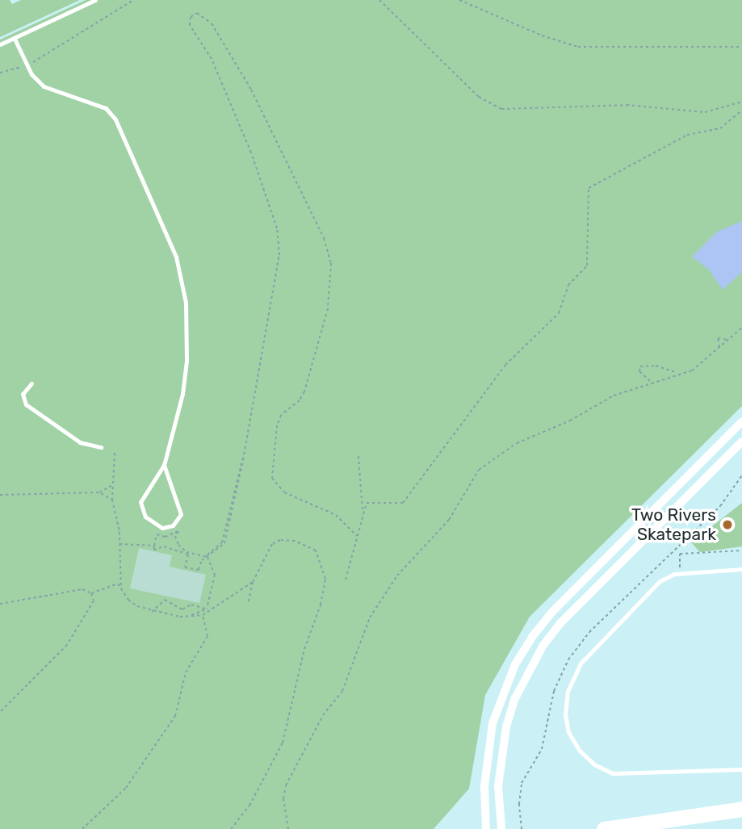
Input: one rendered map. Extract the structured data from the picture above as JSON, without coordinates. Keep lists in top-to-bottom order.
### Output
{
  "places": ["Two Rivers Skatepark"]
}
